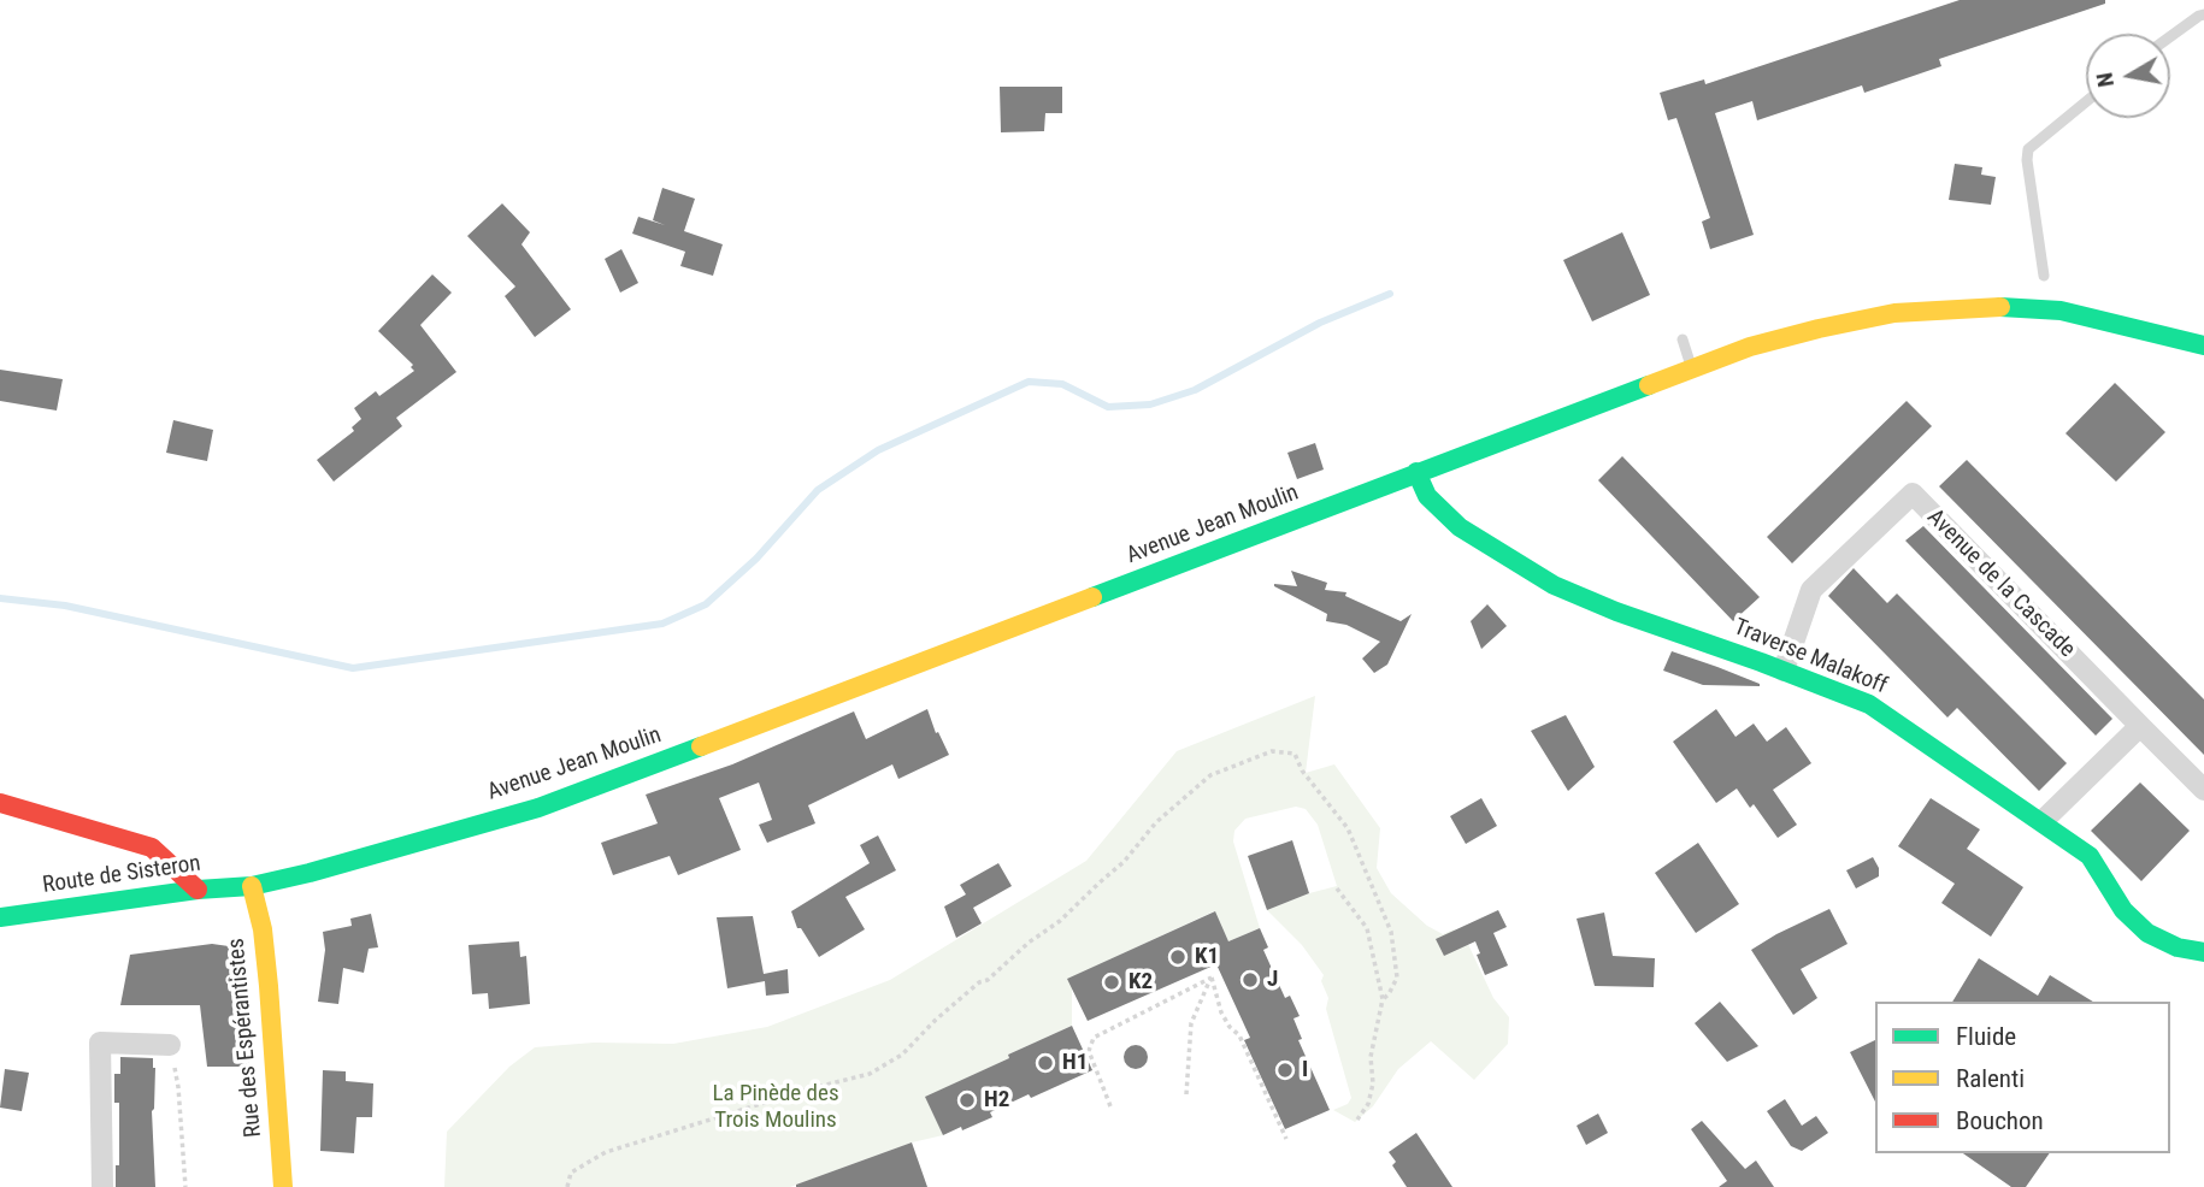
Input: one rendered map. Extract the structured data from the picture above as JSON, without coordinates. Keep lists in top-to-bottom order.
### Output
{
  "streets": {
    "main road": [
      "Avenue Jean Moulin",
      "Traverse Malakoff",
      "Route de Sisteron",
      "Rue des Espérantistes"
    ],
    "street": ["Avenue de la Cascade"]
  },
  "crossings": [
    ["Avenue Jean Moulin", "Traverse Malakoff"],
    ["Avenue Jean Moulin", "Route de Sisteron"],
    ["Avenue Jean Moulin", "Rue des Espérantistes"],
    ["Avenue de la Cascade", "Traverse Malakoff"],
    ["Route de Sisteron", "Rue des Espérantistes"]
  ],
  "parks": ["La Pinède des Trois Moulins"],
  "places": [
    "K1",
    "J",
    "K2",
    "H1",
    "I",
    "H2"
  ],
  "legend": ["Fluide", "Ralenti", "Bouchon"],
  "north": "left"
}
